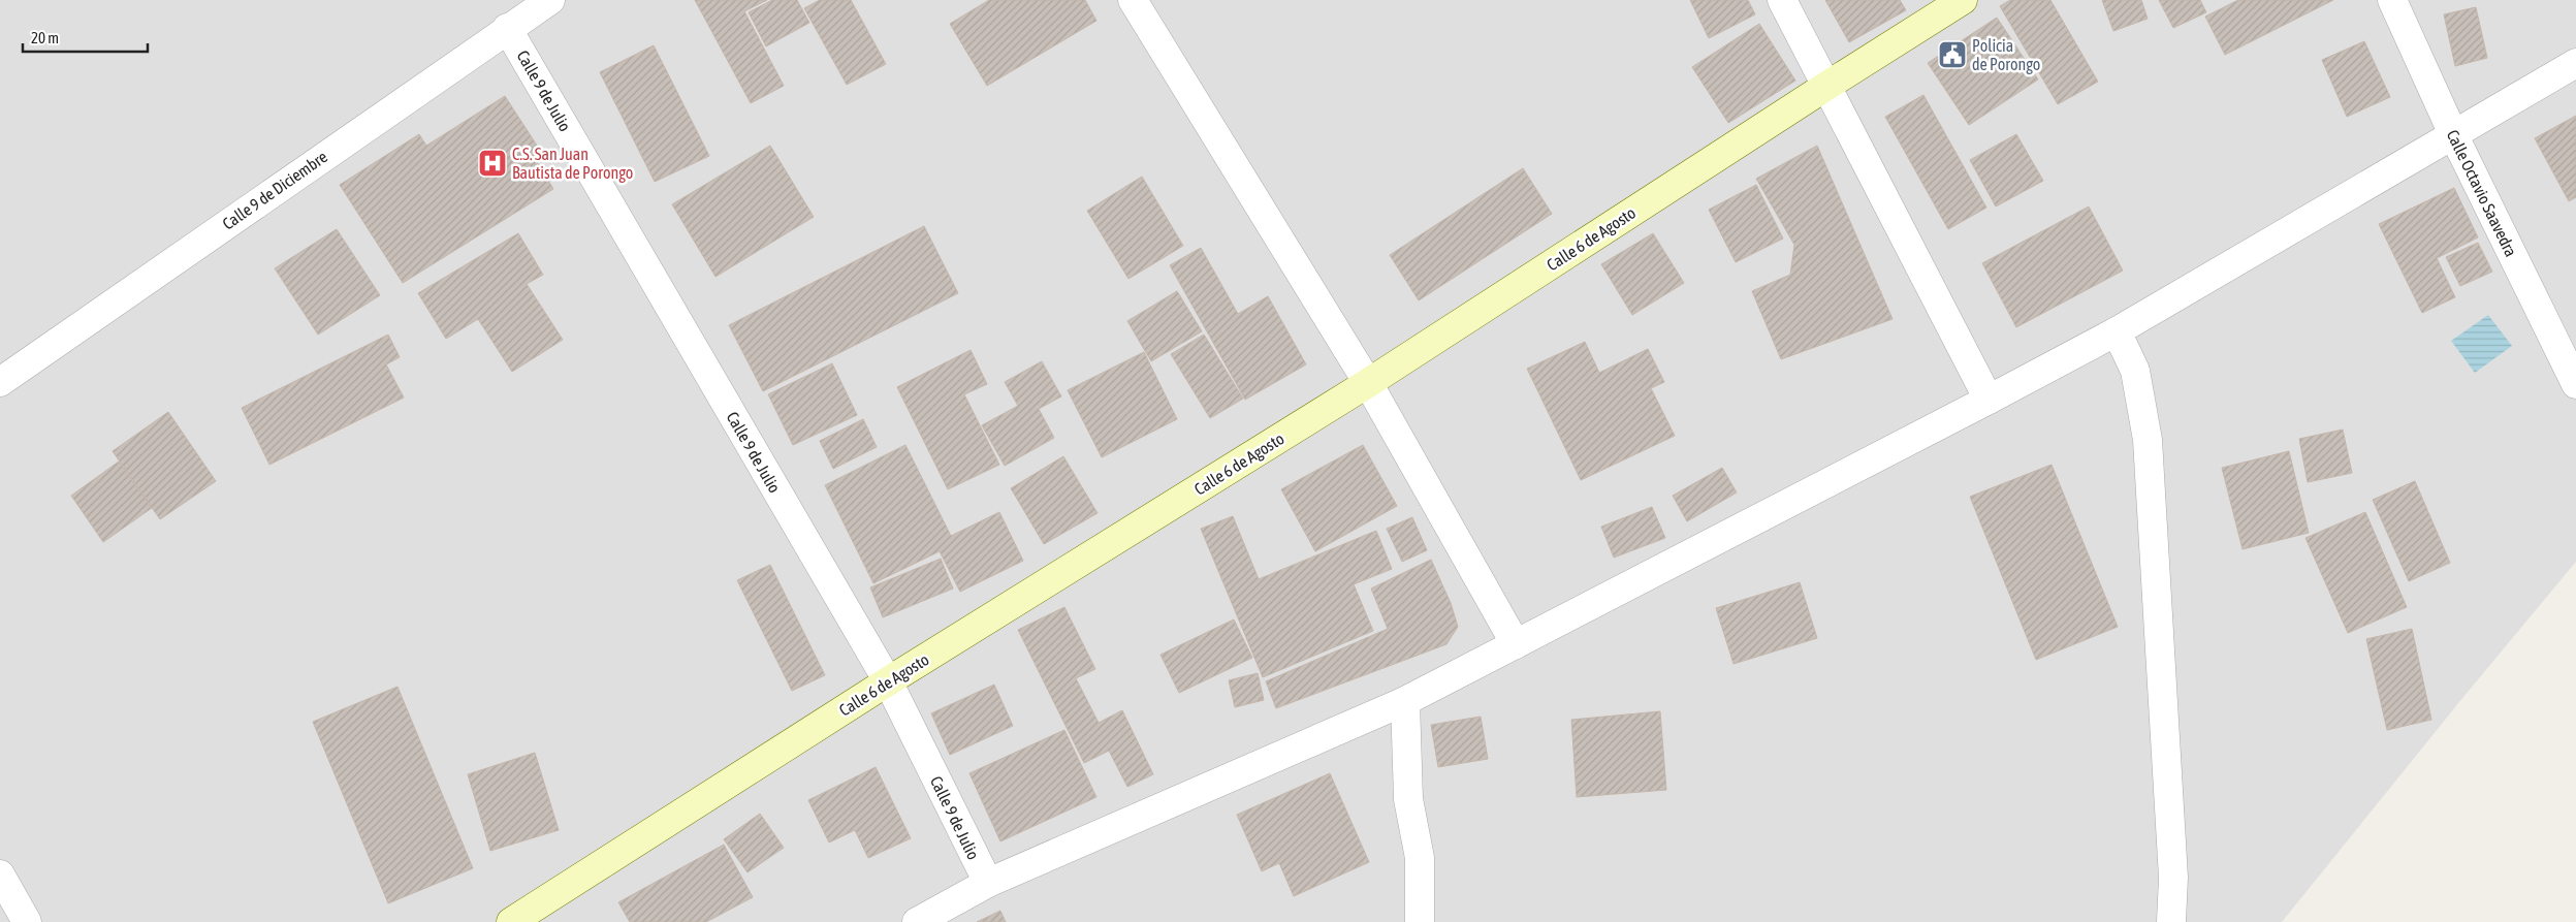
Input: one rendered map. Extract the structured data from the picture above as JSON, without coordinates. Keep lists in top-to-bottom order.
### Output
{
  "streets": {
    "main road": ["Calle 6 de Agosto"],
    "street": ["Calle 9 de Julio", "Calle 9 de Diciembre", "Calle Octavio Saavedra"]
  },
  "crossings": [
    ["Calle 9 de Julio", "Calle 9 de Diciembre"],
    ["Calle 9 de Julio", "Calle 6 de Agosto"]
  ],
  "places": {
    "public building": ["Policia de Porongo"],
    "hospital": ["C.S. San Juan Bautista de Porongo"]
  },
  "scale_bar": "20 m"
}
